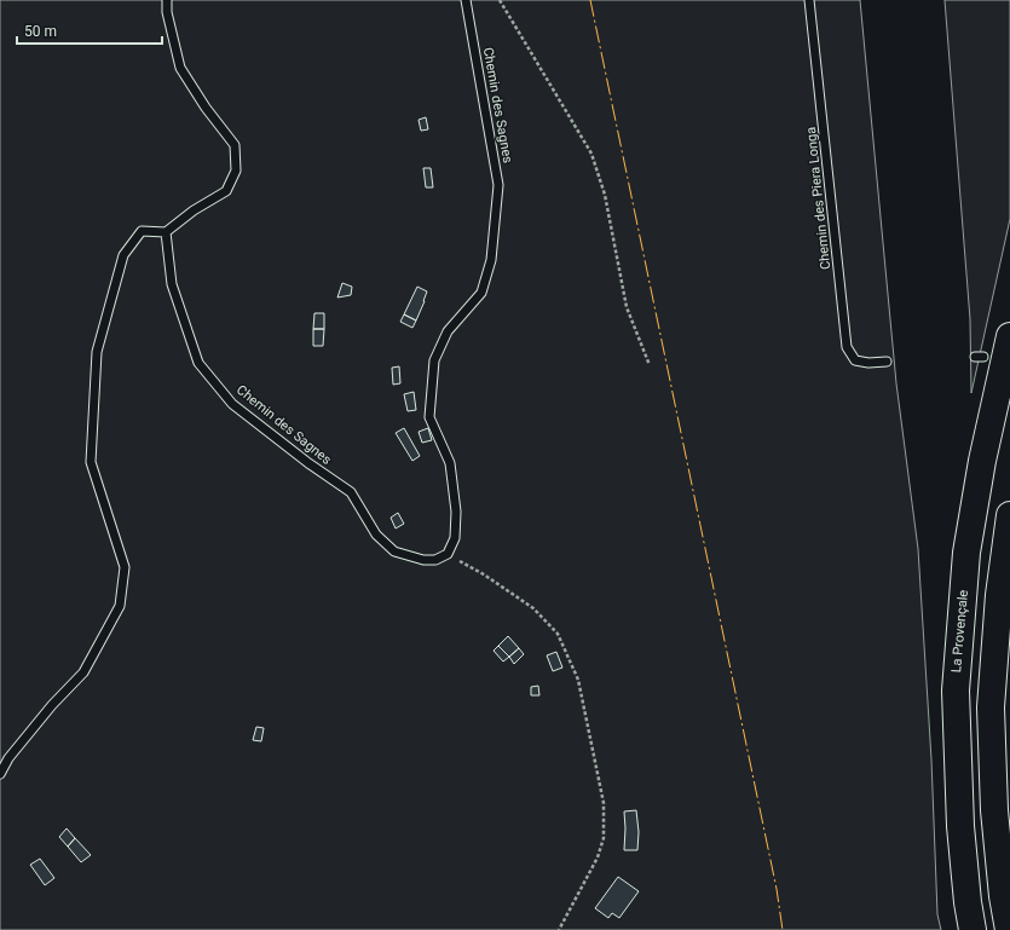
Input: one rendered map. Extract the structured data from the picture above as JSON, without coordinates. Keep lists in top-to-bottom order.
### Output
{
  "streets": {
    "highway": ["La Provençale"],
    "lane": ["Chemin des Sagnes", "Chemin des Piera Longa"]
  },
  "scale_bar": "50 m"
}
